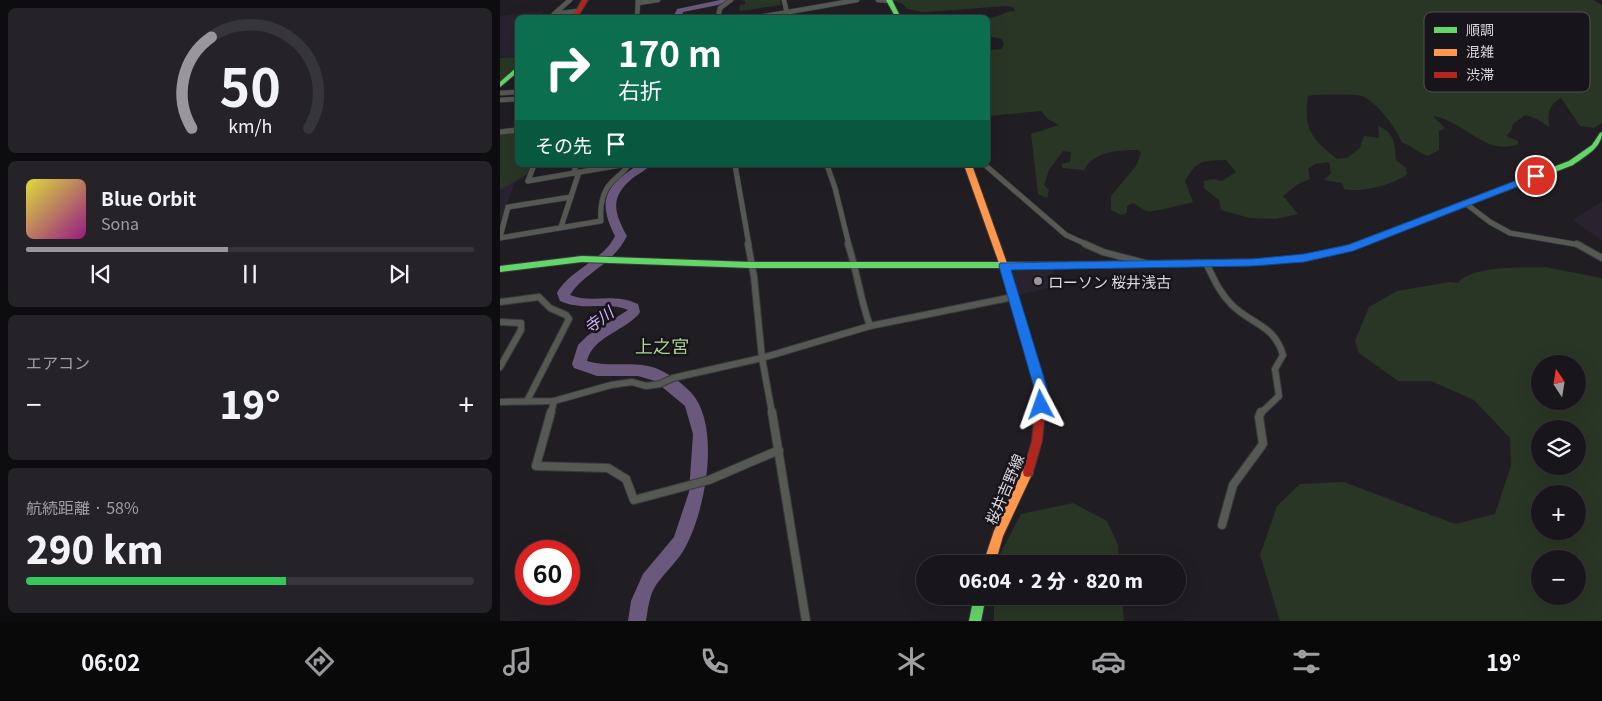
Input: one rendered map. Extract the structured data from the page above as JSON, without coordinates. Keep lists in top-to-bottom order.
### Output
{
  "streets": {
    "street": ["桜井吉野線"]
  },
  "districts": ["上之宮"],
  "water": ["寺川"],
  "places": ["ローソン 桜井浅古"],
  "legend": ["順調", "混雑", "渋滞"],
  "north": "top",
  "page": {
    "turn": ["170 m", "右折"],
    "then": "その先",
    "song": ["Blue Orbit", "Sona"],
    "tile": [
      "エアコン",
      ["航続距離 · 58%", "290 km"]
    ],
    "map_buttons": ["+", "−"],
    "heat": ["−", "19°", "+"],
    "limit": "60",
    "trip": "06:04 · 2 分 · 820 m",
    "tabs": ["06:02", "19°"],
    "gauge": ["50", "km/h"]
  }
}
